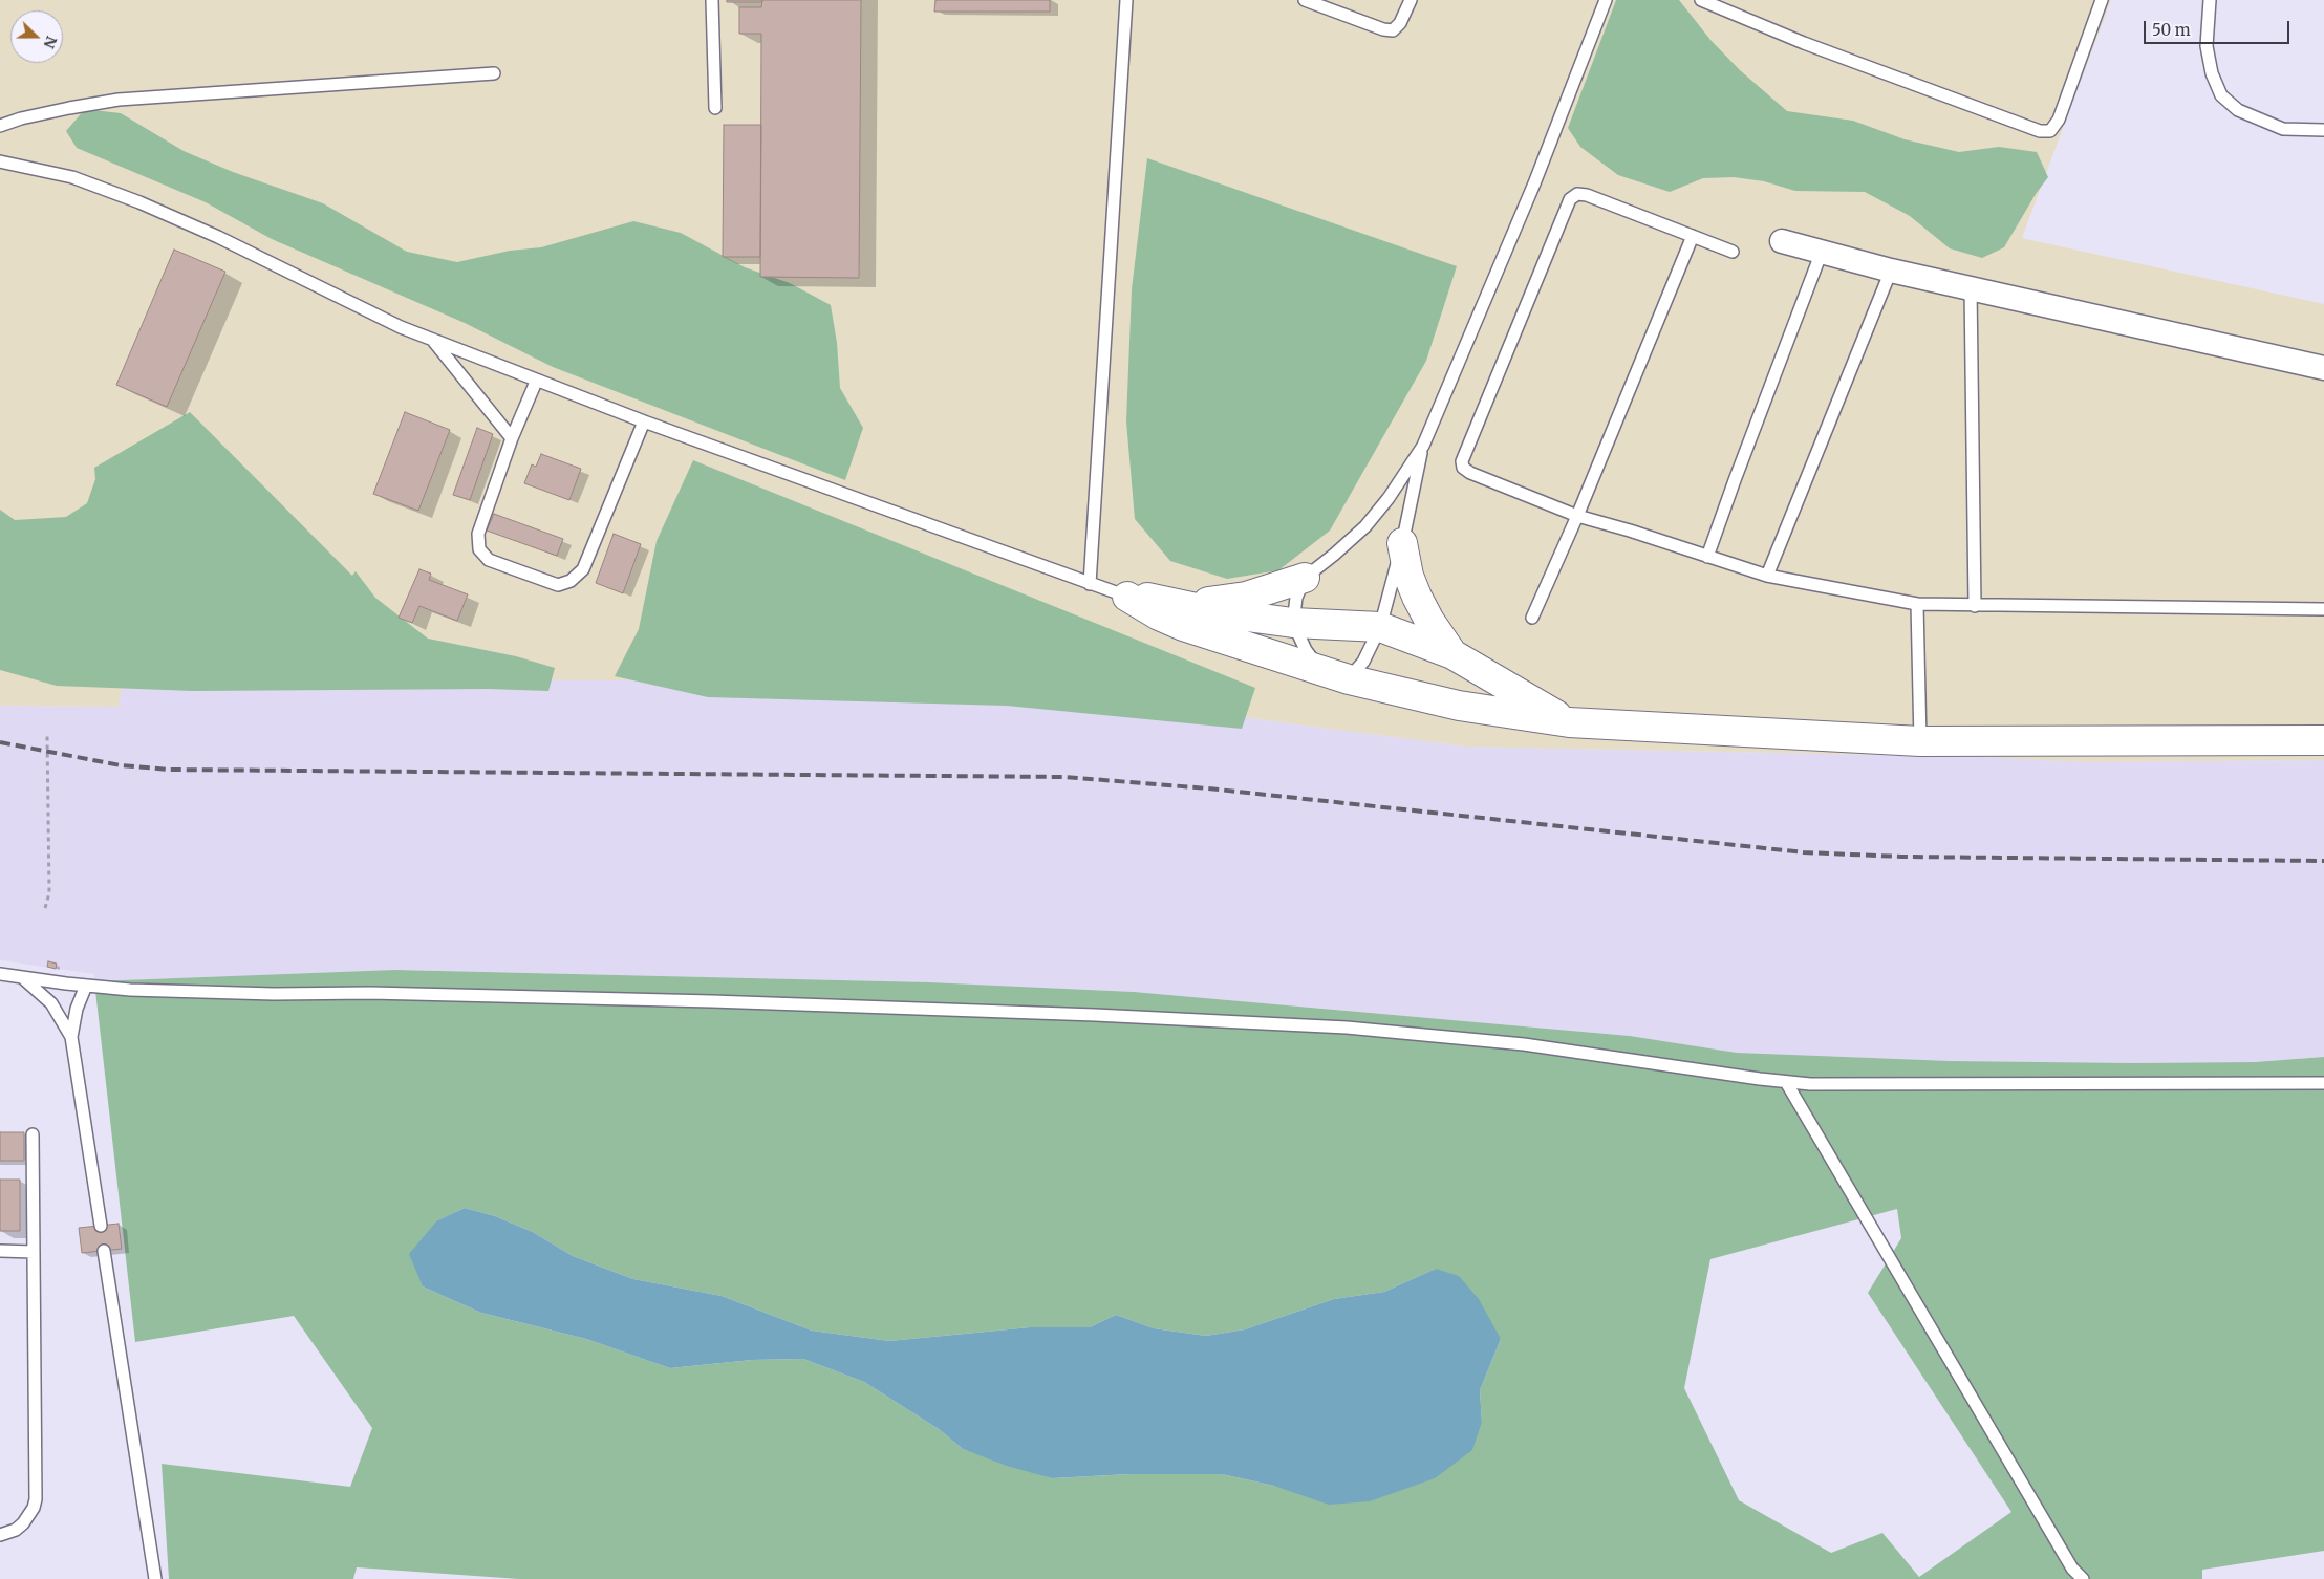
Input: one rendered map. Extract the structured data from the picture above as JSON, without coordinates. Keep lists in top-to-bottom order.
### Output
{
  "scale_bar": "50 m",
  "north": "right"
}
